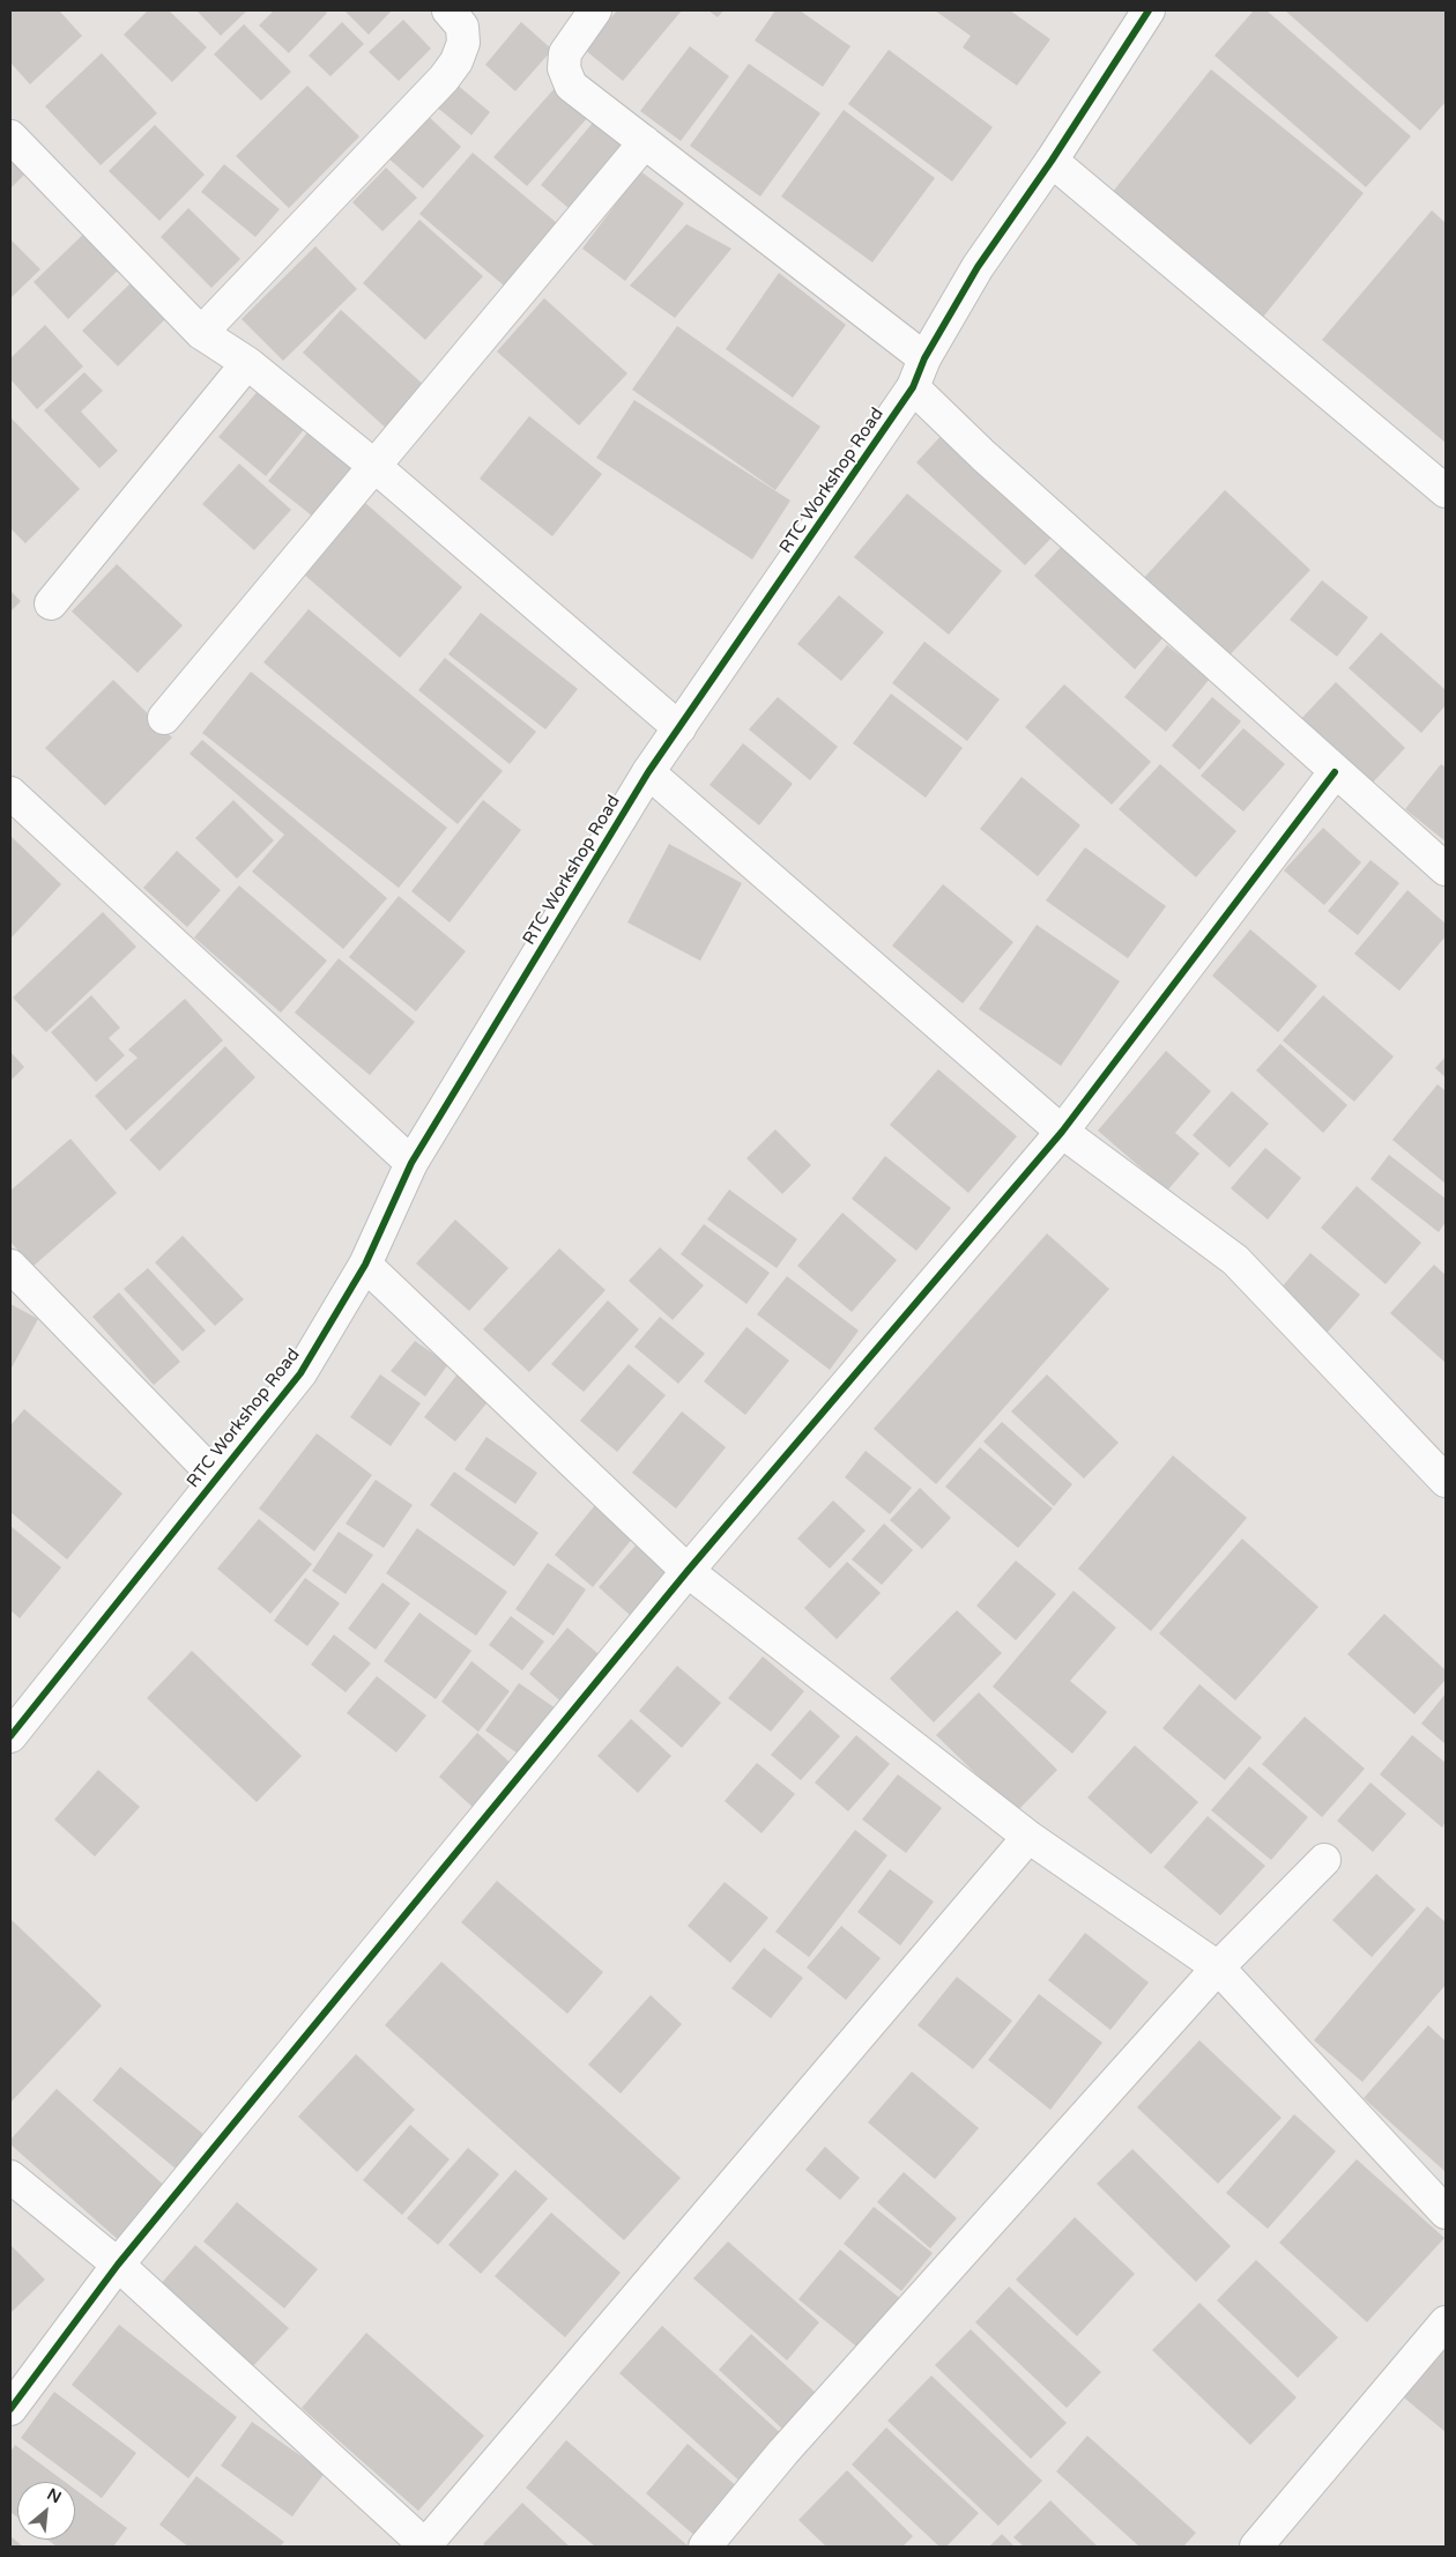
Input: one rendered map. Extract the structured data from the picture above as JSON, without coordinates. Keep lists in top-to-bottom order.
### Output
{
  "streets": {
    "street": ["RTC Workshop Road"]
  },
  "north": "top right"
}
